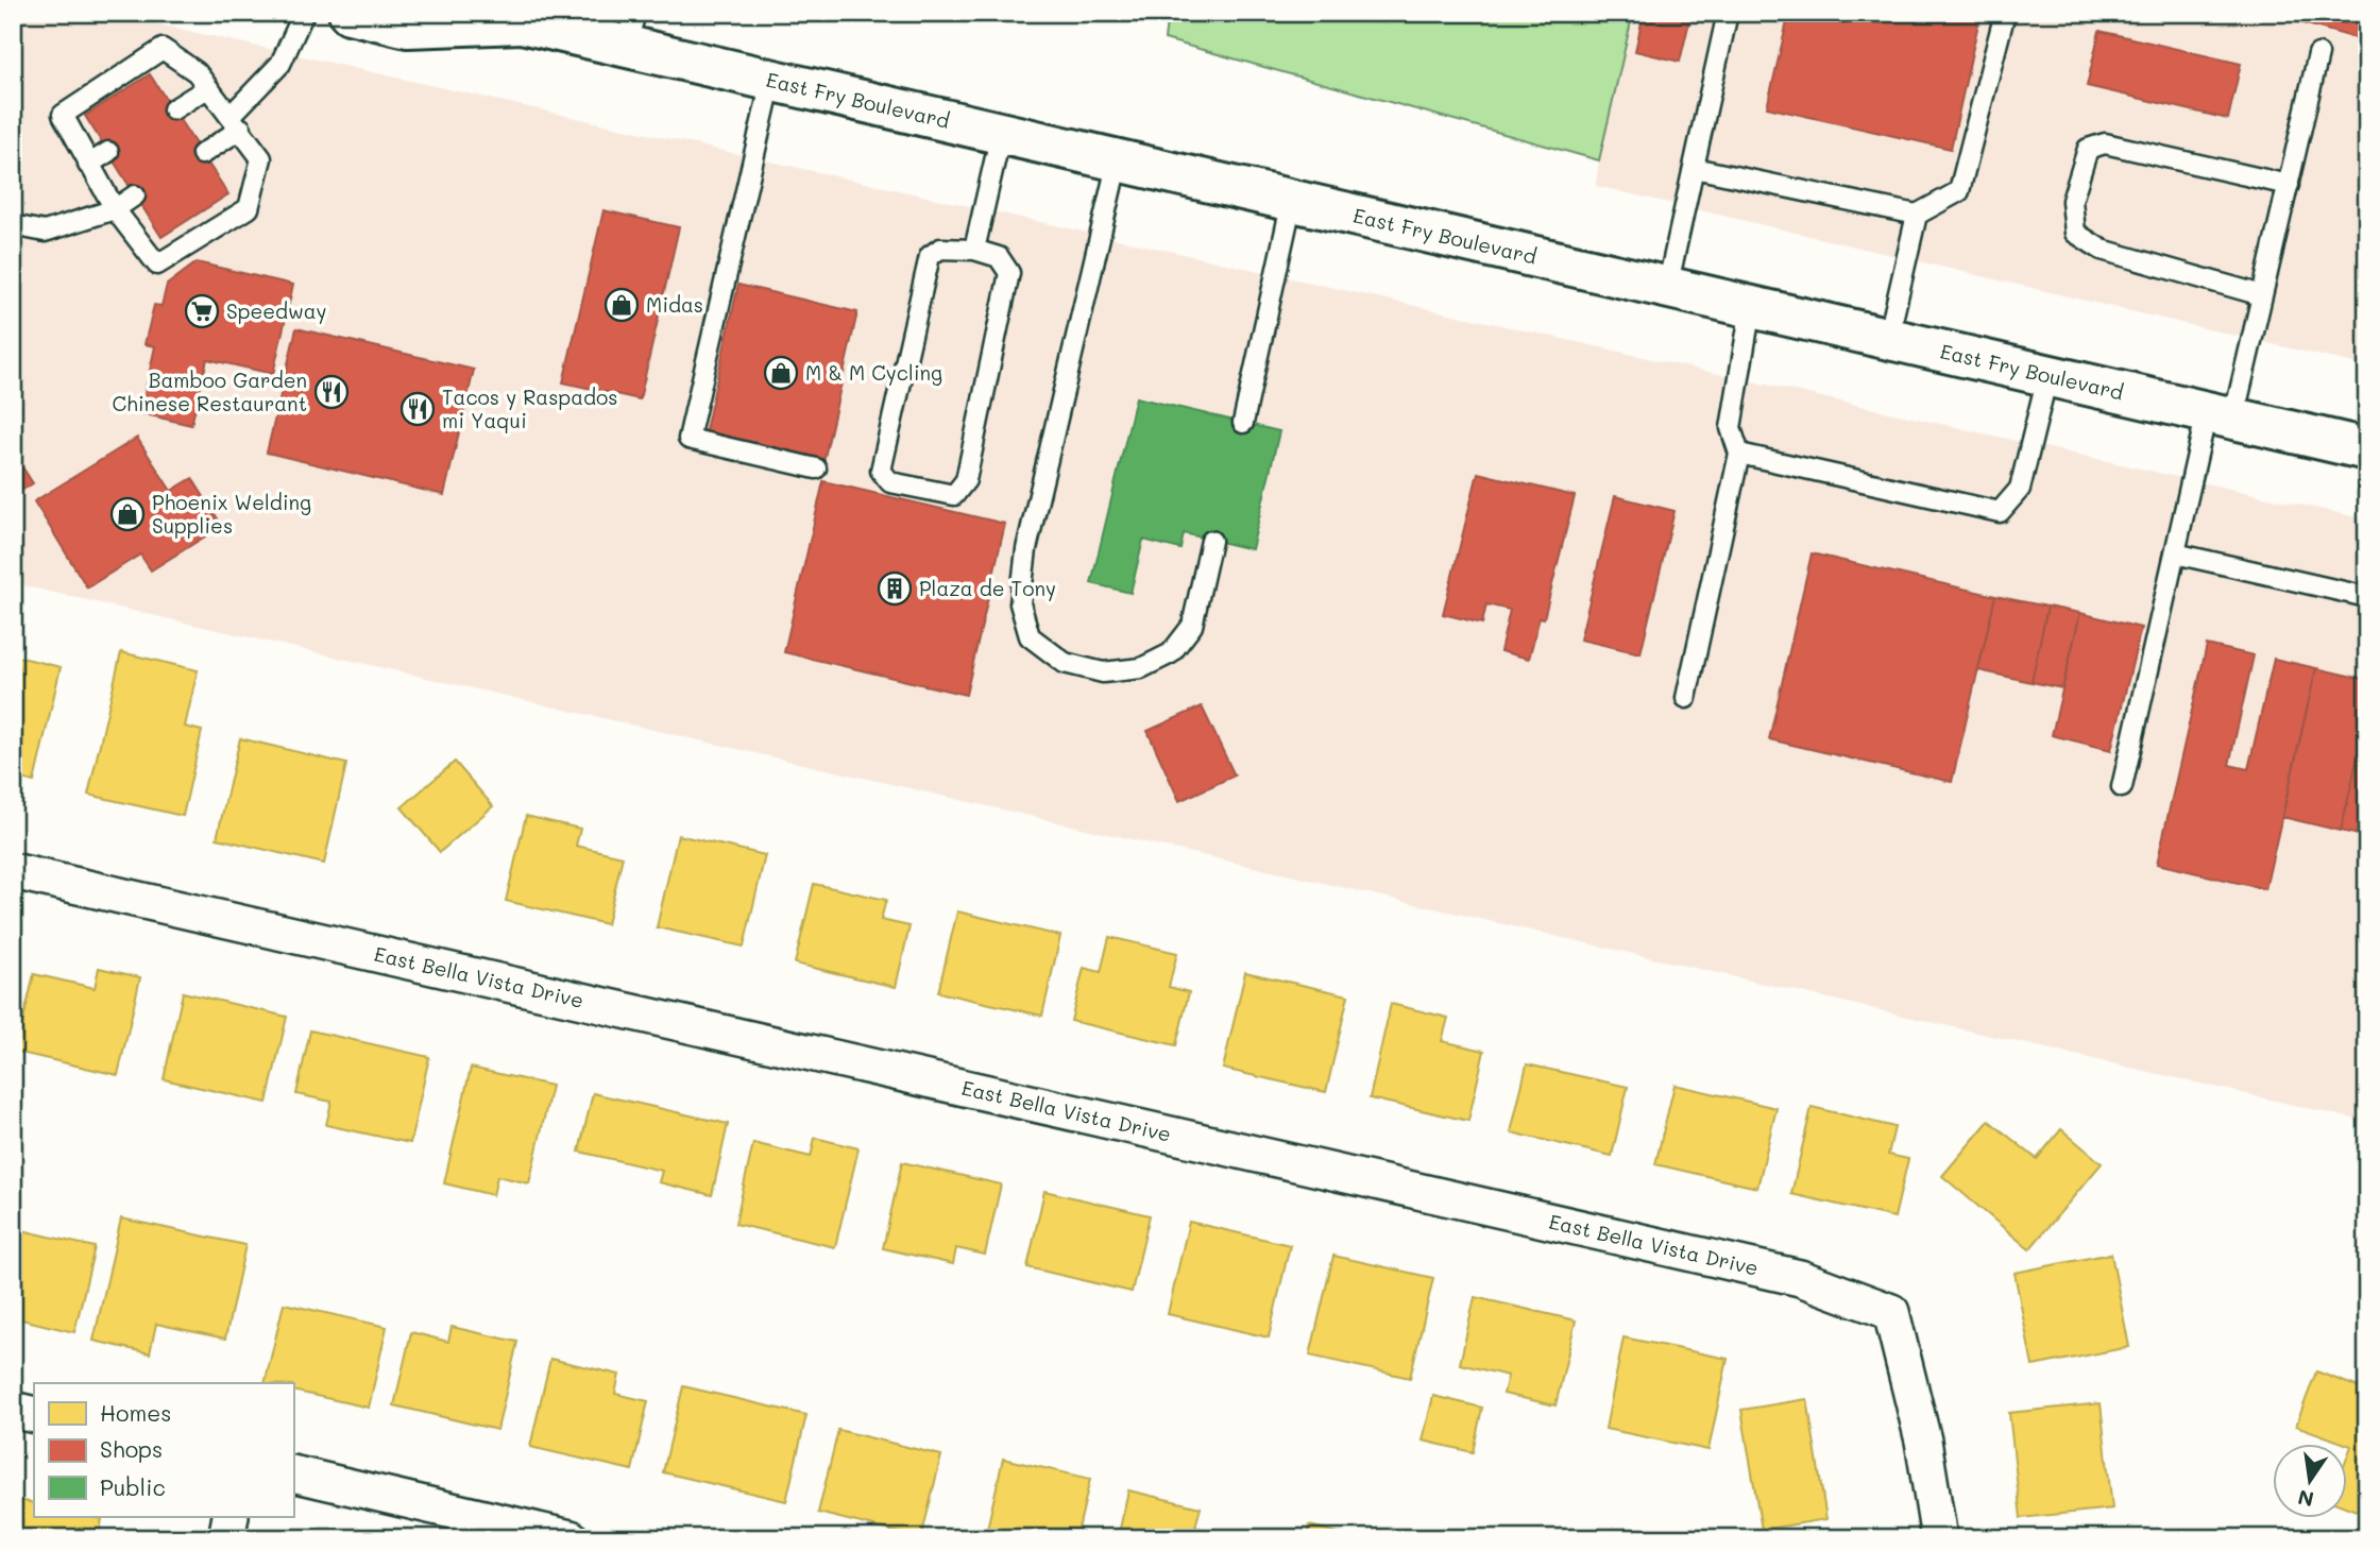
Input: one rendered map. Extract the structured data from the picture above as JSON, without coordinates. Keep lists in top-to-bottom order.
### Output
{
  "streets": {
    "main road": ["East Fry Boulevard"],
    "street": ["East Bella Vista Drive"]
  },
  "places": {
    "shop": ["Midas", "M & M Cycling", "Phoenix Welding Supplies"],
    "supermarket": ["Speedway"],
    "restaurant": ["Bamboo Garden Chinese Restaurant", "Tacos y Raspados mi Yaqui"],
    "building": ["Plaza de Tony"]
  },
  "legend": ["Homes", "Shops", "Public"],
  "north": "bottom"
}
